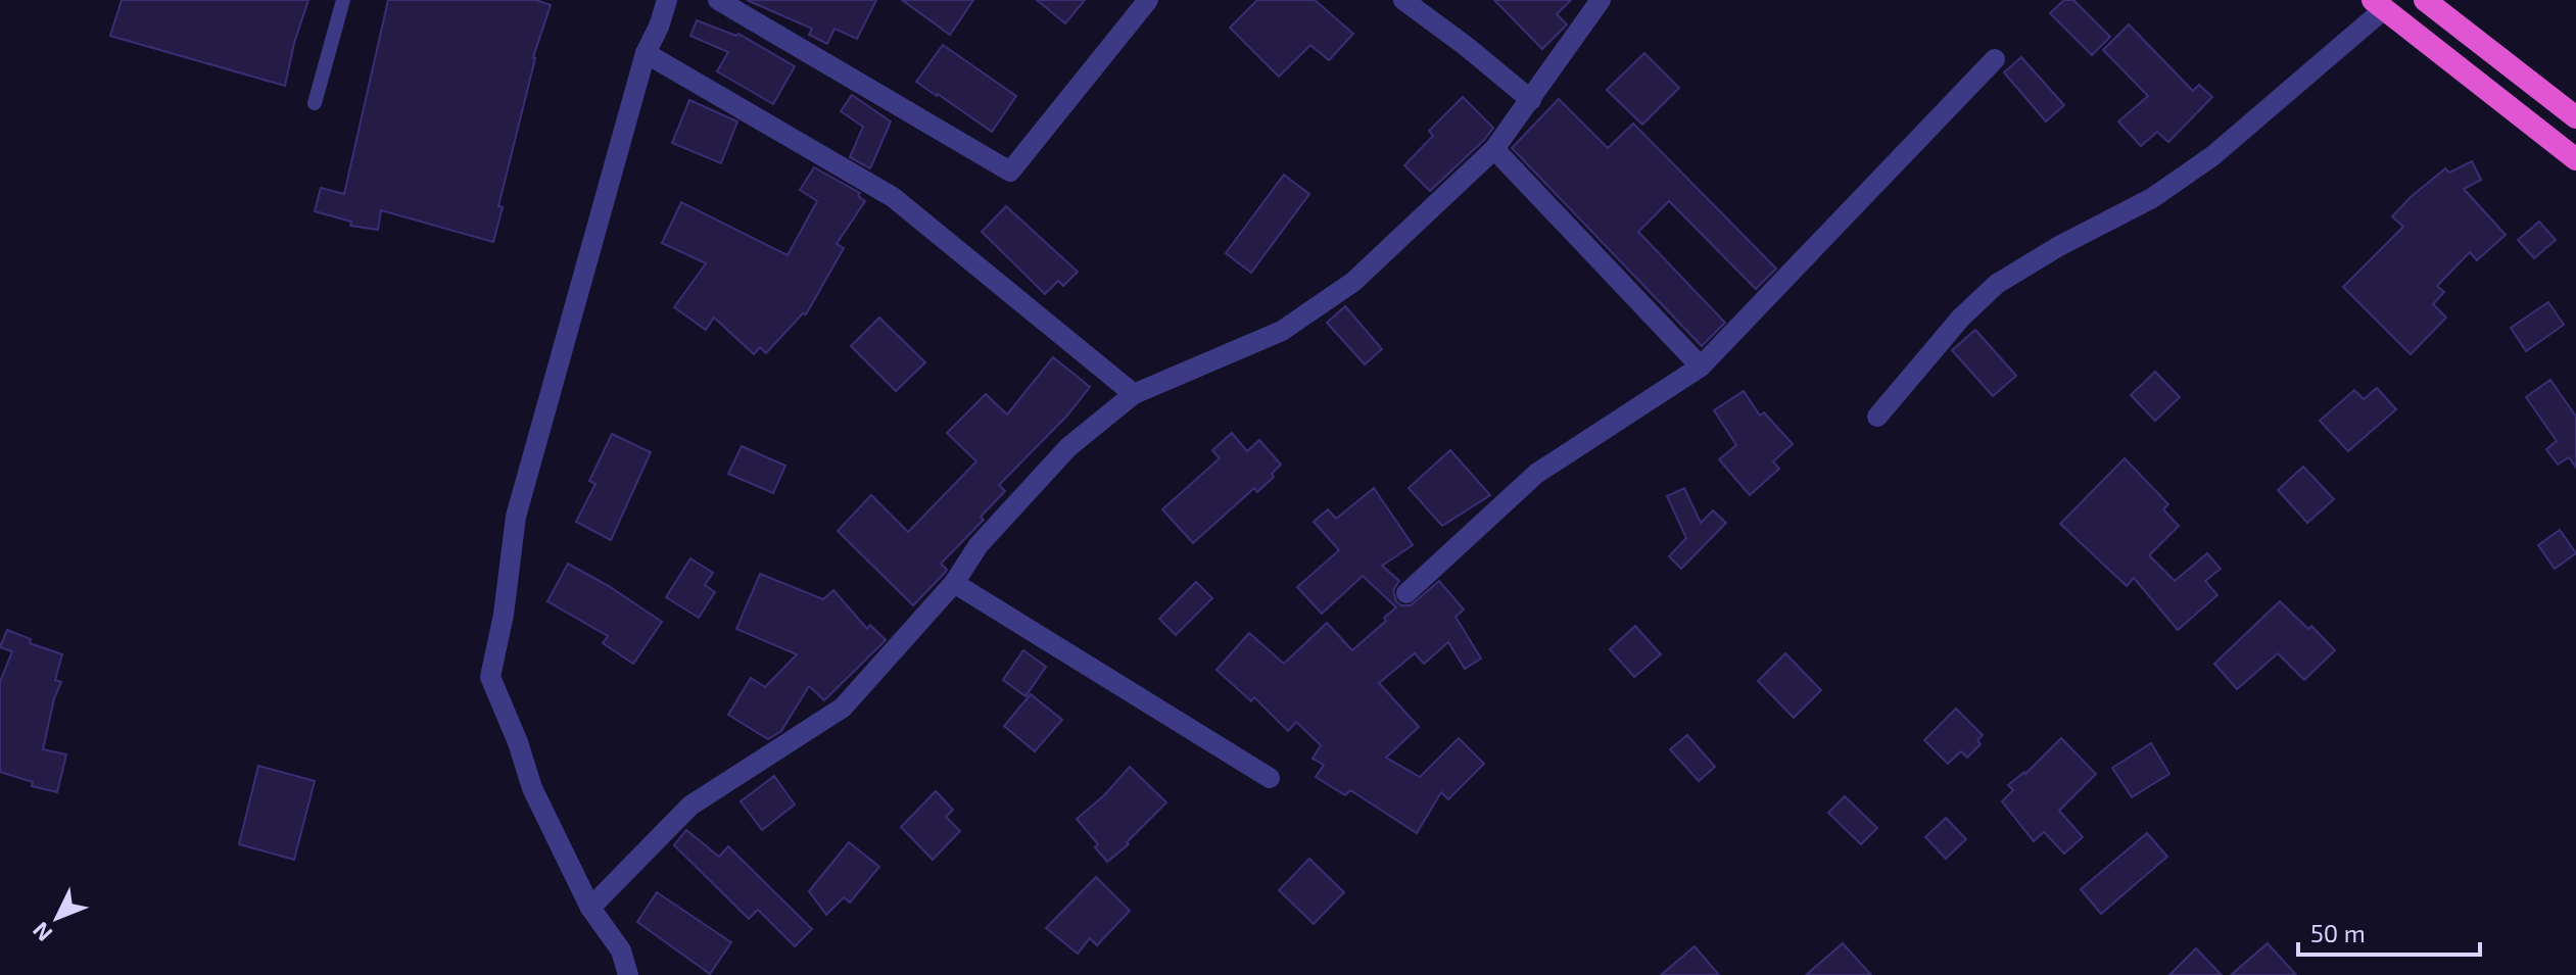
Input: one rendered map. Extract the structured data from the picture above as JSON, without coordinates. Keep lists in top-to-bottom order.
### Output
{
  "scale_bar": "50 m",
  "north": "bottom left"
}
